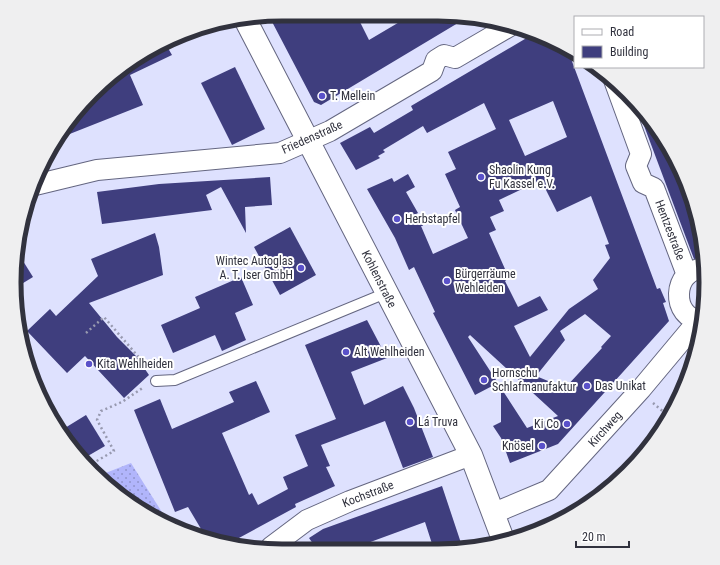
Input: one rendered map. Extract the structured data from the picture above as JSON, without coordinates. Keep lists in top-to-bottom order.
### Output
{
  "streets": {
    "main road": ["Kohlenstraße"],
    "street": [
      "Friedenstraße",
      "Hentzestraße",
      "Kirchweg",
      "Kochstraße"
    ]
  },
  "crossings": [
    ["Friedenstraße", "Kohlenstraße"],
    ["Hentzestraße", "Kirchweg"],
    ["Kohlenstraße", "Kirchweg"],
    ["Kohlenstraße", "Kochstraße"]
  ],
  "places": [
    "T. Mellein",
    "Shaolin Kung Fu Kassel e.V.",
    "Herbstapfel",
    "Wintec Autoglas A. T. Iser GmbH",
    "Bürgerräume Wehleiden",
    "Alt Wehlheiden",
    "Kita Wehlheiden",
    "Hornschu Schlafmanufaktur",
    "Das Unikat",
    "Lá Truva",
    "Ki Co",
    "Knösel"
  ],
  "legend": ["Road", "Building"],
  "scale_bar": "20 m"
}
